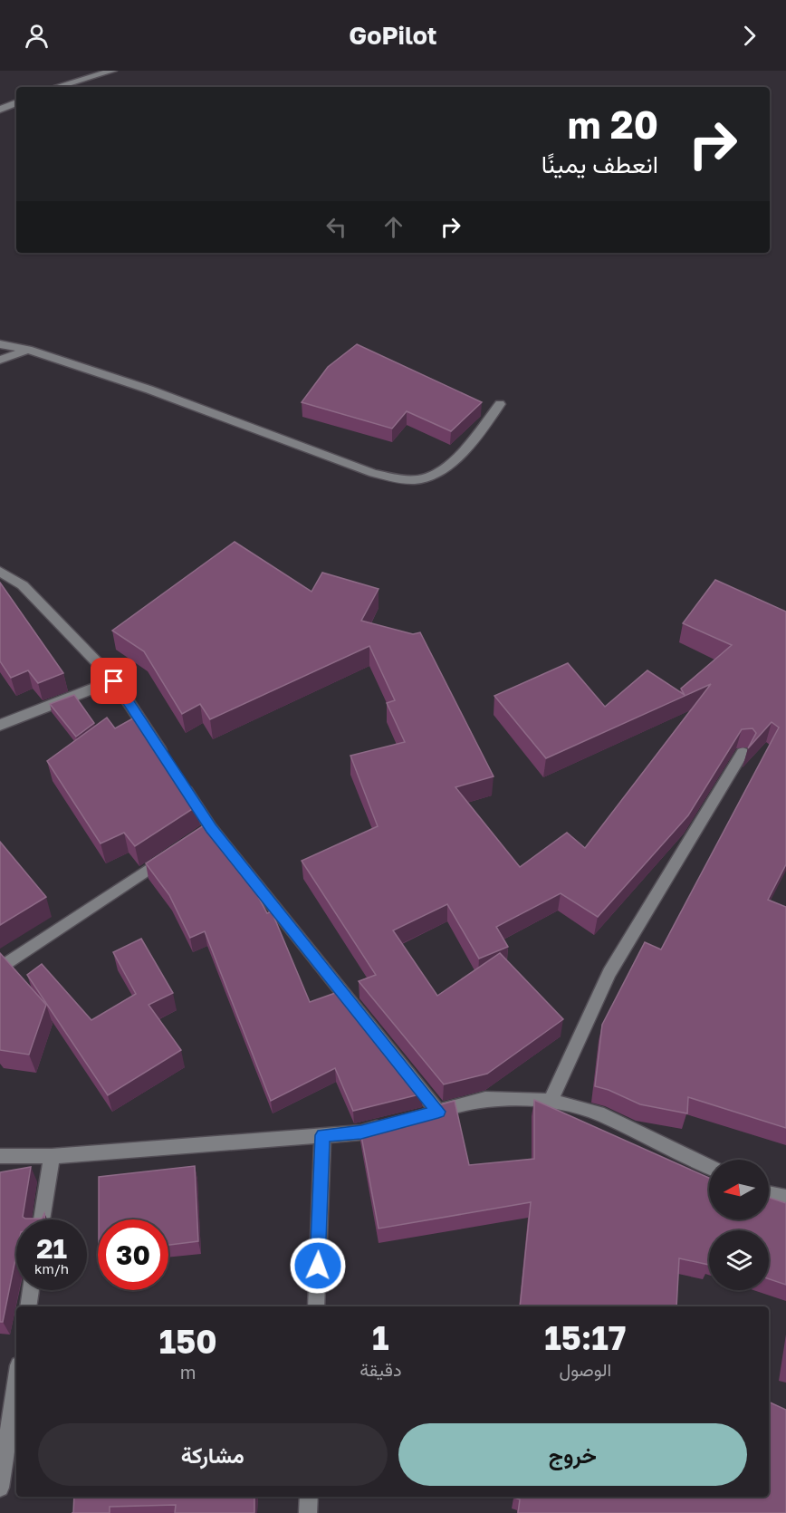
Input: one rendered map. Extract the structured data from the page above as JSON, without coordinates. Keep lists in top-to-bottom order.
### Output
{
  "north": "left",
  "page": {
    "header": "GoPilot",
    "turn": ["20 m", "انعطف يمينًا"],
    "speed": "21 km/h",
    "limit": "30",
    "eta": [
      "15:17",
      "الوصول",
      "1",
      "دقيقة",
      "150",
      "m"
    ],
    "buttons": ["خروج", "مشاركة"]
  }
}
